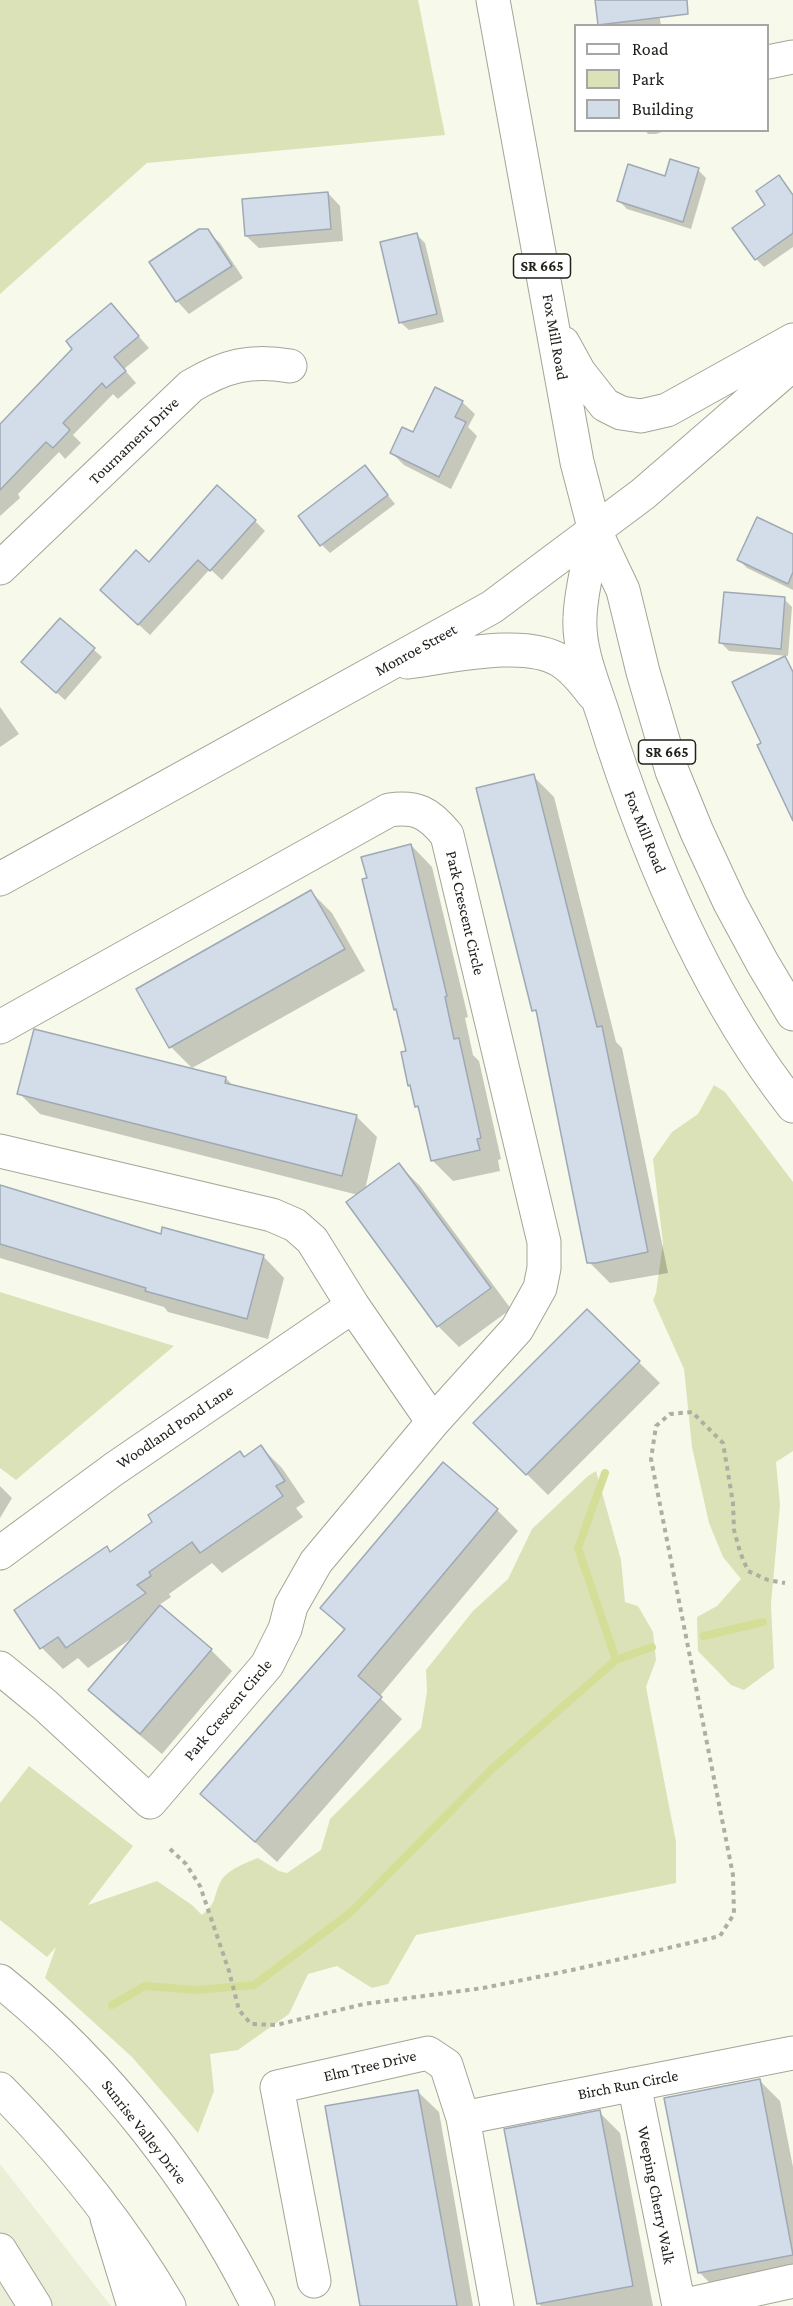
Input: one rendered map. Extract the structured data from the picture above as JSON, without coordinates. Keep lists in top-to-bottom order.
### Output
{
  "streets": {
    "street": [
      "SR 665",
      "Fox Mill Road",
      "Tournament Drive",
      "Monroe Street",
      "Park Crescent Circle",
      "Woodland Pond Lane",
      "Elm Tree Drive",
      "Birch Run Circle",
      "Sunrise Valley Drive",
      "Weeping Cherry Walk"
    ]
  },
  "crossings": [
    ["Fox Mill Road", "Monroe Street"],
    ["Elm Tree Drive", "Birch Run Circle"],
    ["Birch Run Circle", "Weeping Cherry Walk"]
  ],
  "legend": ["Road", "Park", "Building"]
}
